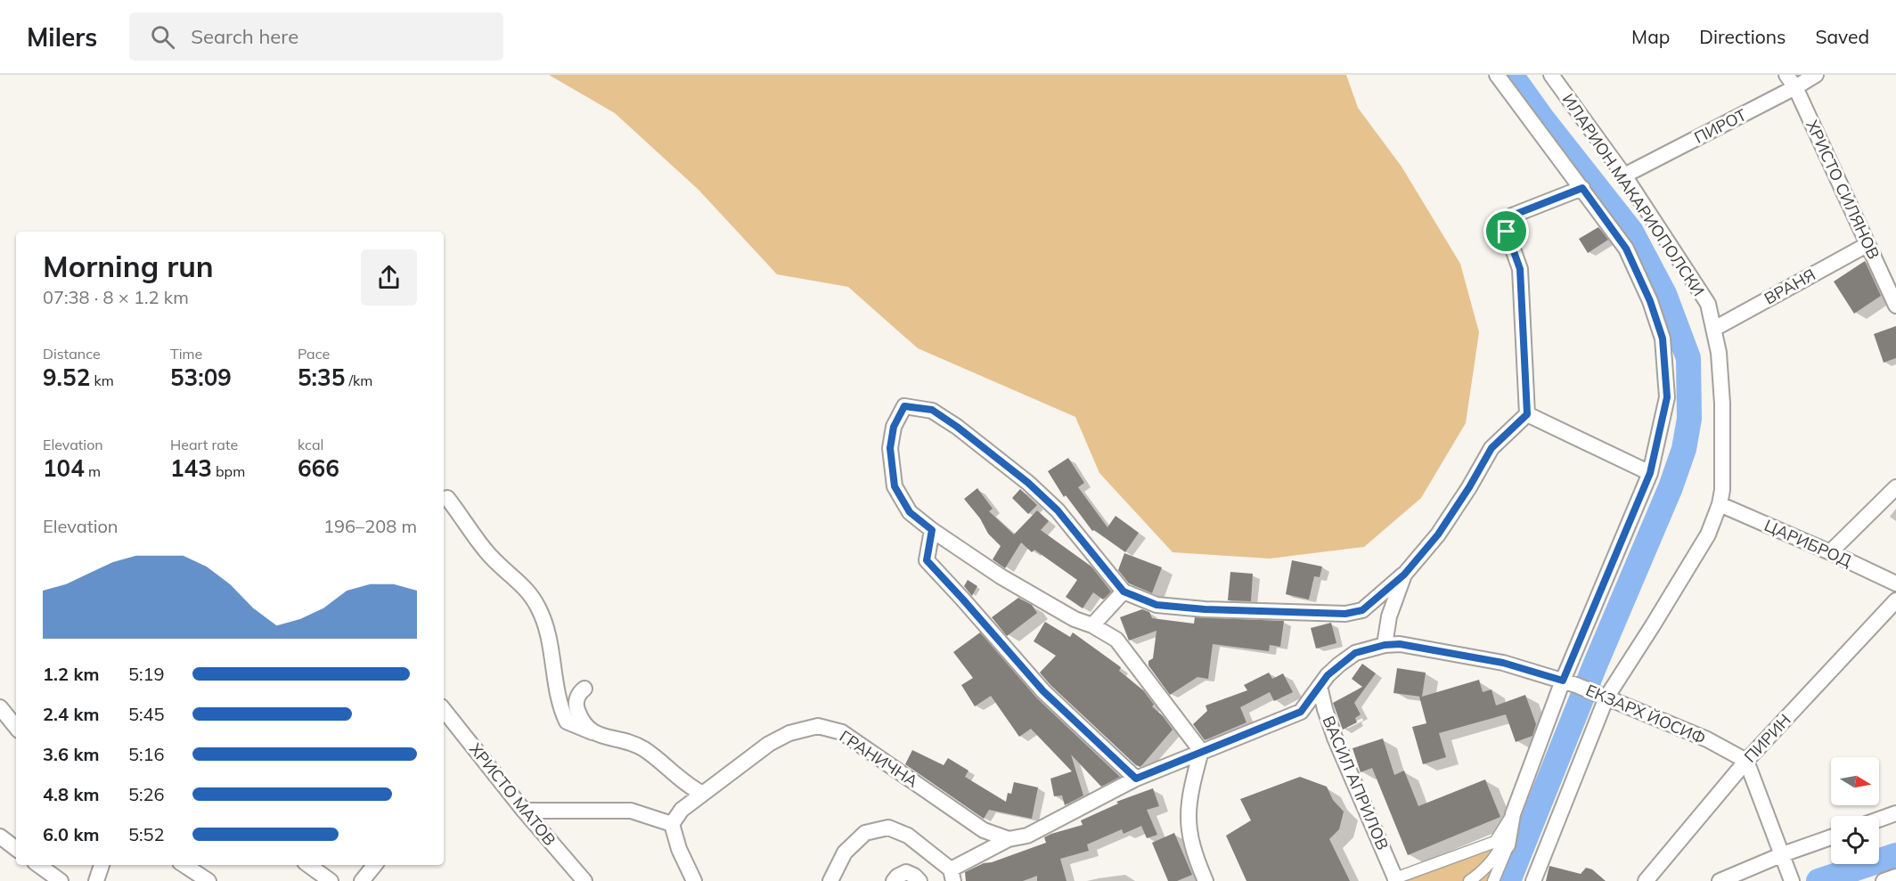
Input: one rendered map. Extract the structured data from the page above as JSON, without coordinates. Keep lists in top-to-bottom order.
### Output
{
  "streets": {
    "street": [
      "ПИРОТ",
      "ХРИСТО СИЛЯНОВ",
      "ИЛАРИОН МАКАРИОПОЛСКИ",
      "ВРАНЯ",
      "ЦАРИБРОД",
      "ЕКЗАРХ ЙОСИФ",
      "ПИРИН",
      "ГРАНИЧНА",
      "ВАСИЛ АПРИЛОВ",
      "ХРИСТО МАТОВ"
    ]
  },
  "crossings": [
    ["ПИРОТ", "ХРИСТО СИЛЯНОВ"],
    ["ПИРОТ", "ИЛАРИОН МАКАРИОПОЛСКИ"],
    ["ХРИСТО СИЛЯНОВ", "ВРАНЯ"],
    ["ИЛАРИОН МАКАРИОПОЛСКИ", "ВРАНЯ"],
    ["ИЛАРИОН МАКАРИОПОЛСКИ", "ЦАРИБРОД"],
    ["ИЛАРИОН МАКАРИОПОЛСКИ", "ЕКЗАРХ ЙОСИФ"],
    ["ЕКЗАРХ ЙОСИФ", "ПИРИН"],
    ["ЕКЗАРХ ЙОСИФ", "ГРАНИЧНА"],
    ["ЕКЗАРХ ЙОСИФ", "ВАСИЛ АПРИЛОВ"]
  ],
  "north": "right",
  "page": {
    "header": "Milers",
    "search": "Search here",
    "nav": ["Map", "Directions", "Saved"],
    "heading": ["Morning run", "07:38 · 8 × 1.2 km"],
    "stats": [
      ["Distance", "9.52 km"],
      ["Time", "53:09"],
      ["Pace", "5:35 /km"],
      ["Elevation", "104 m"],
      ["Heart rate", "143 bpm"],
      ["kcal", "666"]
    ],
    "chart": ["Elevation", "196–208 m"],
    "list": [
      {
        "name": "1.2 km",
        "note": "5:19"
      },
      {
        "name": "2.4 km",
        "note": "5:45"
      },
      {
        "name": "3.6 km",
        "note": "5:16"
      },
      {
        "name": "4.8 km",
        "note": "5:26"
      },
      {
        "name": "6.0 km",
        "note": "5:52"
      }
    ]
  }
}
